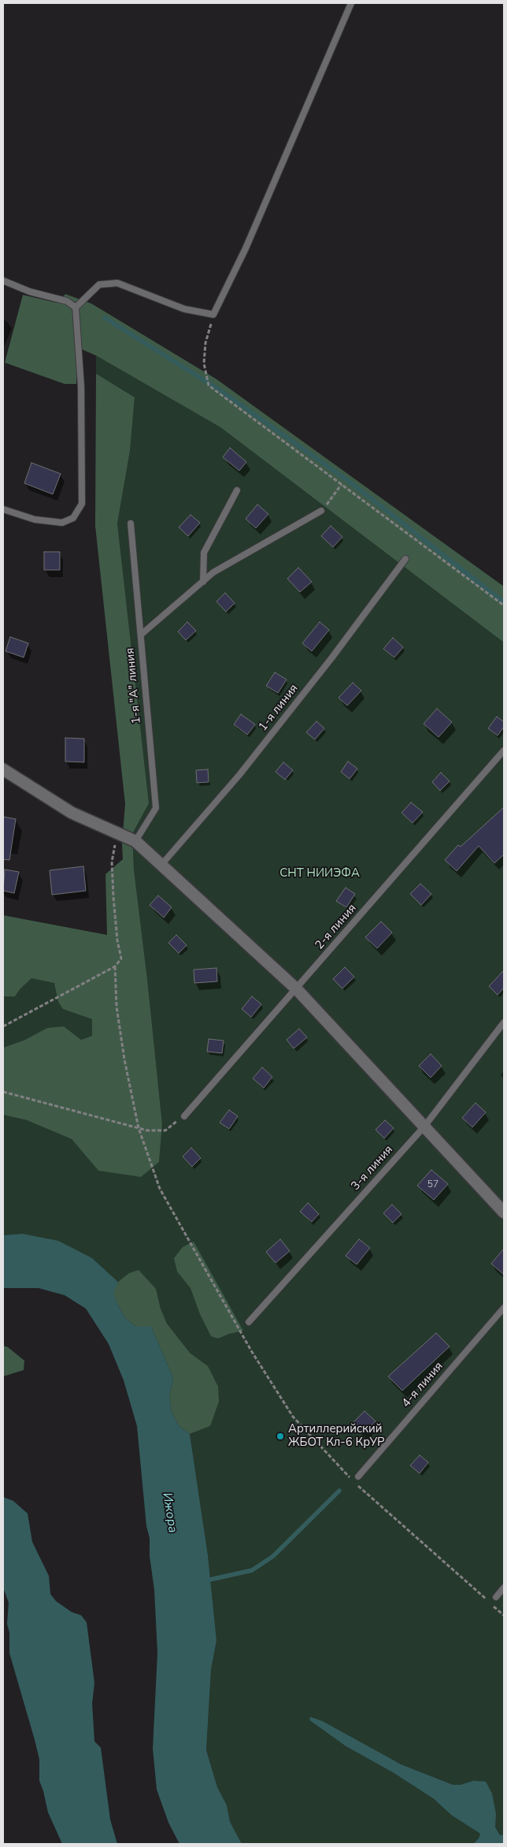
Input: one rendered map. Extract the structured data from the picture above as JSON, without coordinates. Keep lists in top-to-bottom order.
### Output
{
  "streets": {
    "lane": [
      "1-я \"А\" линия",
      "1-я линия",
      "2-я линия",
      "3-я линия",
      "4-я линия"
    ]
  },
  "water": ["Ижора"],
  "parks": ["СНТ НИИЭФА"],
  "places": ["Артиллерийский ЖБОТ Кл-6 КрУР"],
  "house_numbers": ["57"]
}
